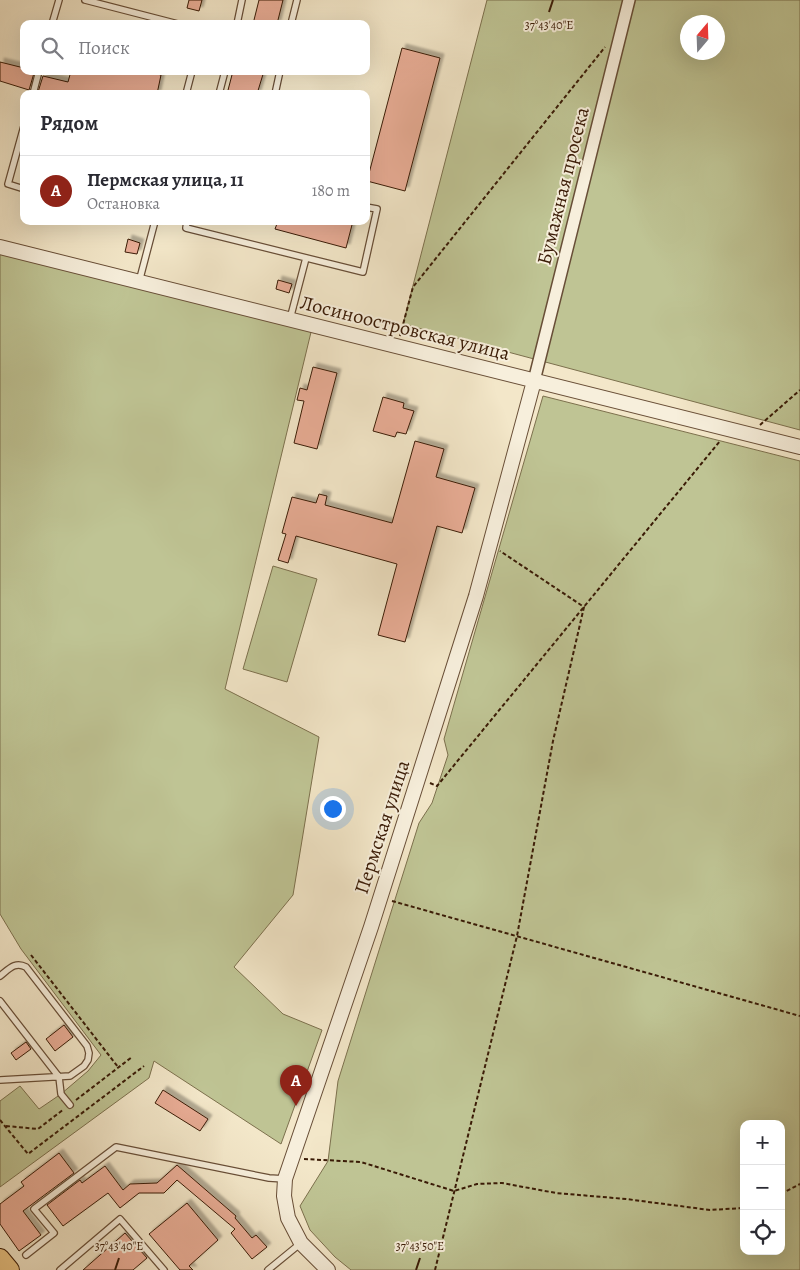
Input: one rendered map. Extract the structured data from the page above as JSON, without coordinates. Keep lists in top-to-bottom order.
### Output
{
  "streets": {
    "street": ["Бумажная просека", "Лосиноостровская улица", "Пермская улица"]
  },
  "crossings": [
    ["Бумажная просека", "Лосиноостровская улица"],
    ["Бумажная просека", "Пермская улица"],
    ["Лосиноостровская улица", "Пермская улица"]
  ],
  "north": "top",
  "page": {
    "search": "Поиск",
    "heading": "Рядом",
    "list": [
      {
        "mark": "A",
        "name": "Пермская улица, 11",
        "note": "Остановка",
        "value": "180 m"
      }
    ],
    "pins": "A",
    "map_buttons": ["+", "−"]
  },
  "coordinates": ["37°43'40\"E", "37°43'50\"E"]
}
